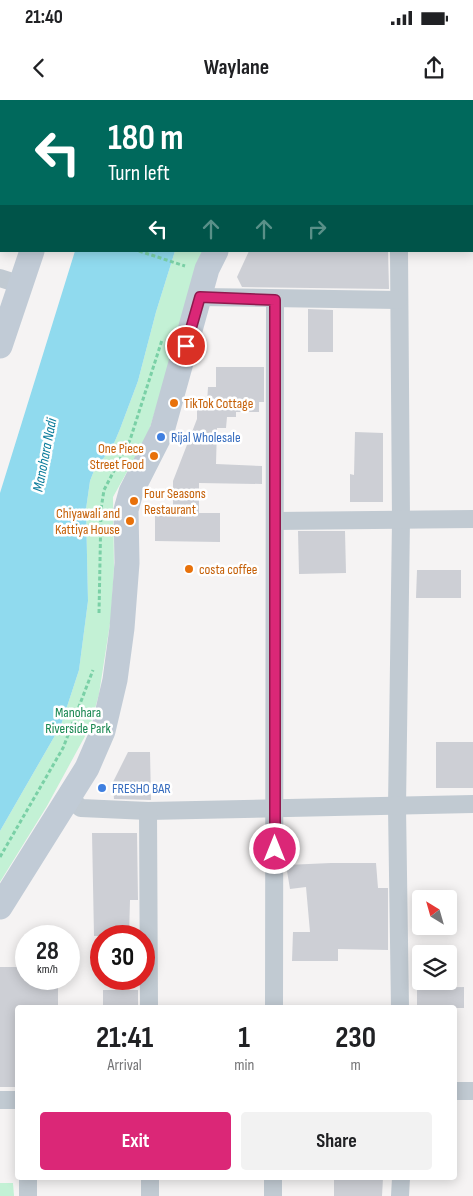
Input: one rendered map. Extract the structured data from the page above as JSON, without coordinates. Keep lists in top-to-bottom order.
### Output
{
  "water": ["Manohara Nadi"],
  "parks": ["Manohara Riverside Park"],
  "places": [
    "TikTok Cottage",
    "Rijal Wholesale",
    "One Piece Street Food",
    "Four Seasons Restaurant",
    "Chiyawali and Kattiya House",
    "costa coffee",
    "FRESHO BAR"
  ],
  "north": "top left",
  "page": {
    "status": "21:40",
    "header": "Waylane",
    "turn": ["180 m", "Turn left"],
    "speed": "28 km/h",
    "limit": "30",
    "eta": [
      "21:41",
      "Arrival",
      "1",
      "min",
      "230",
      "m"
    ],
    "buttons": ["Exit", "Share"]
  }
}
